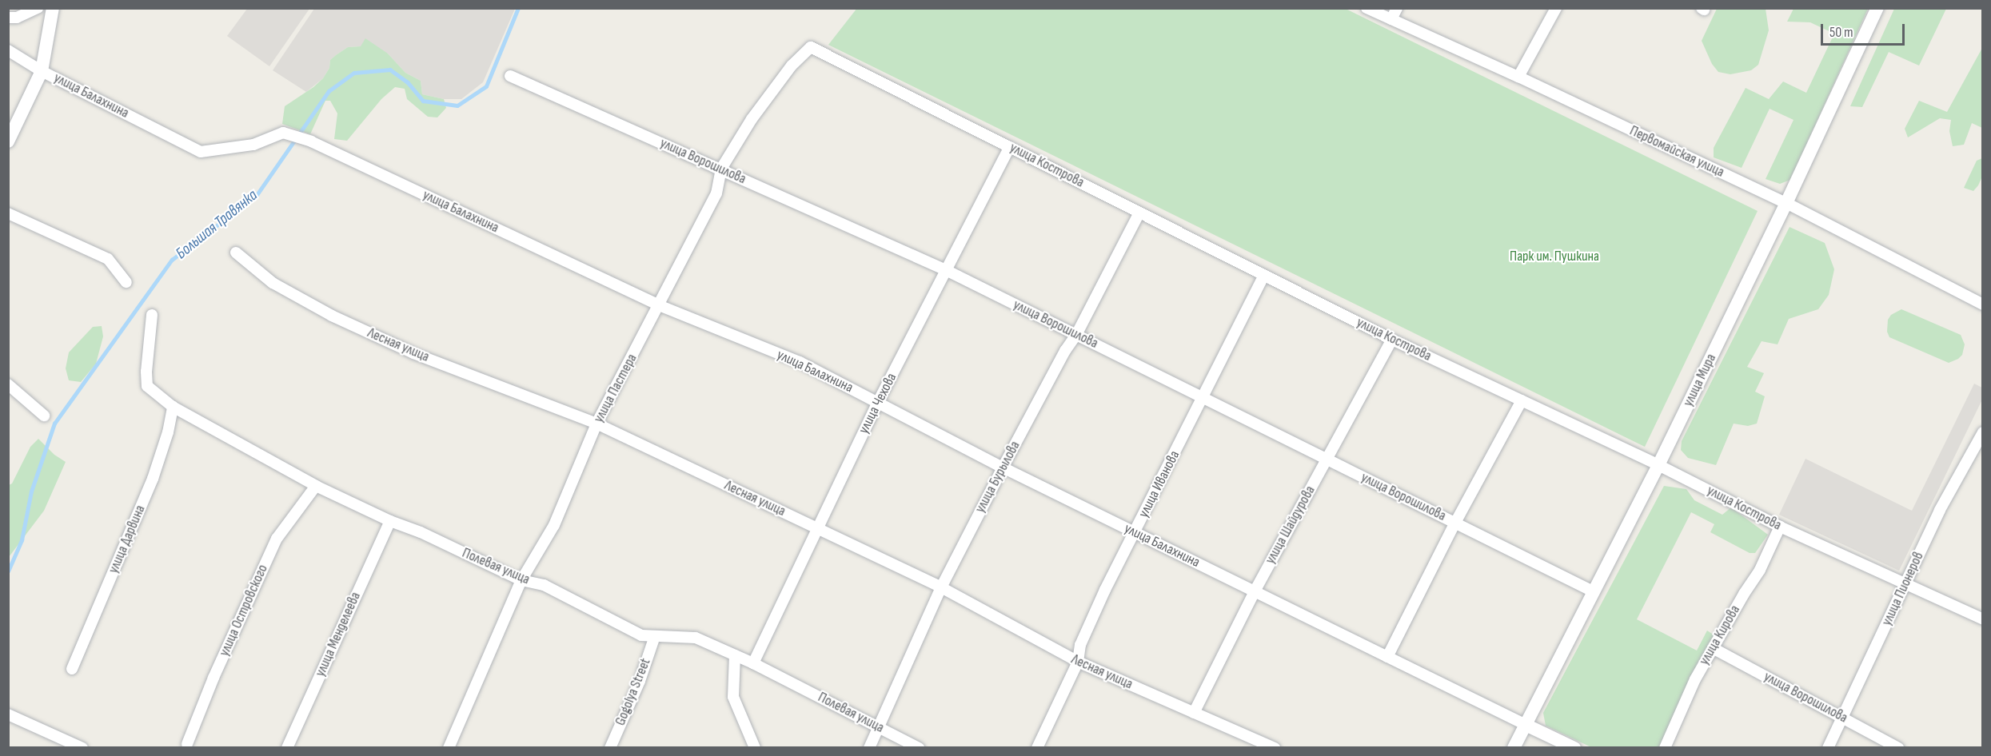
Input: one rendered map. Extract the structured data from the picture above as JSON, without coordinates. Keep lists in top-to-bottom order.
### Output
{
  "streets": {
    "street": [
      "улица Балахнина",
      "Первомайская улица",
      "улица Ворошилова",
      "улица Кострова",
      "Лесная улица",
      "улица Мира",
      "улица Пастера",
      "улица Чехова",
      "улица Бурылова",
      "улица Иванова",
      "улица Шайдурова",
      "улица Дарвина",
      "Полевая улица",
      "улица Пионеров",
      "улица Островского",
      "улица Менделеева",
      "улица Кирова",
      "Gogolya Street"
    ]
  },
  "crossings": [
    ["улица Балахнина", "улица Мира"],
    ["улица Балахнина", "улица Пастера"],
    ["улица Балахнина", "улица Чехова"],
    ["улица Балахнина", "улица Бурылова"],
    ["улица Балахнина", "улица Иванова"],
    ["улица Балахнина", "улица Шайдурова"],
    ["Первомайская улица", "улица Мира"],
    ["улица Ворошилова", "улица Мира"],
    ["улица Ворошилова", "улица Пастера"],
    ["улица Ворошилова", "улица Чехова"],
    ["улица Ворошилова", "улица Бурылова"],
    ["улица Ворошилова", "улица Иванова"],
    ["улица Ворошилова", "улица Шайдурова"],
    ["улица Ворошилова", "улица Пионеров"],
    ["улица Ворошилова", "улица Кирова"],
    ["улица Кострова", "улица Мира"],
    ["улица Кострова", "улица Пастера"],
    ["улица Кострова", "улица Чехова"],
    ["улица Кострова", "улица Бурылова"],
    ["улица Кострова", "улица Иванова"],
    ["улица Кострова", "улица Шайдурова"],
    ["улица Кострова", "улица Пионеров"],
    ["улица Кострова", "улица Кирова"],
    ["Лесная улица", "улица Пастера"],
    ["Лесная улица", "улица Чехова"],
    ["Лесная улица", "улица Бурылова"],
    ["Лесная улица", "улица Иванова"],
    ["Лесная улица", "улица Шайдурова"],
    ["улица Пастера", "Полевая улица"],
    ["улица Чехова", "Полевая улица"],
    ["улица Бурылова", "Полевая улица"],
    ["улица Дарвина", "Полевая улица"],
    ["Полевая улица", "улица Островского"],
    ["Полевая улица", "улица Менделеева"],
    ["Полевая улица", "Gogolya Street"]
  ],
  "water": ["Большая Травянка"],
  "parks": ["Парк им. Пушкина"],
  "scale_bar": "50 m"
}
